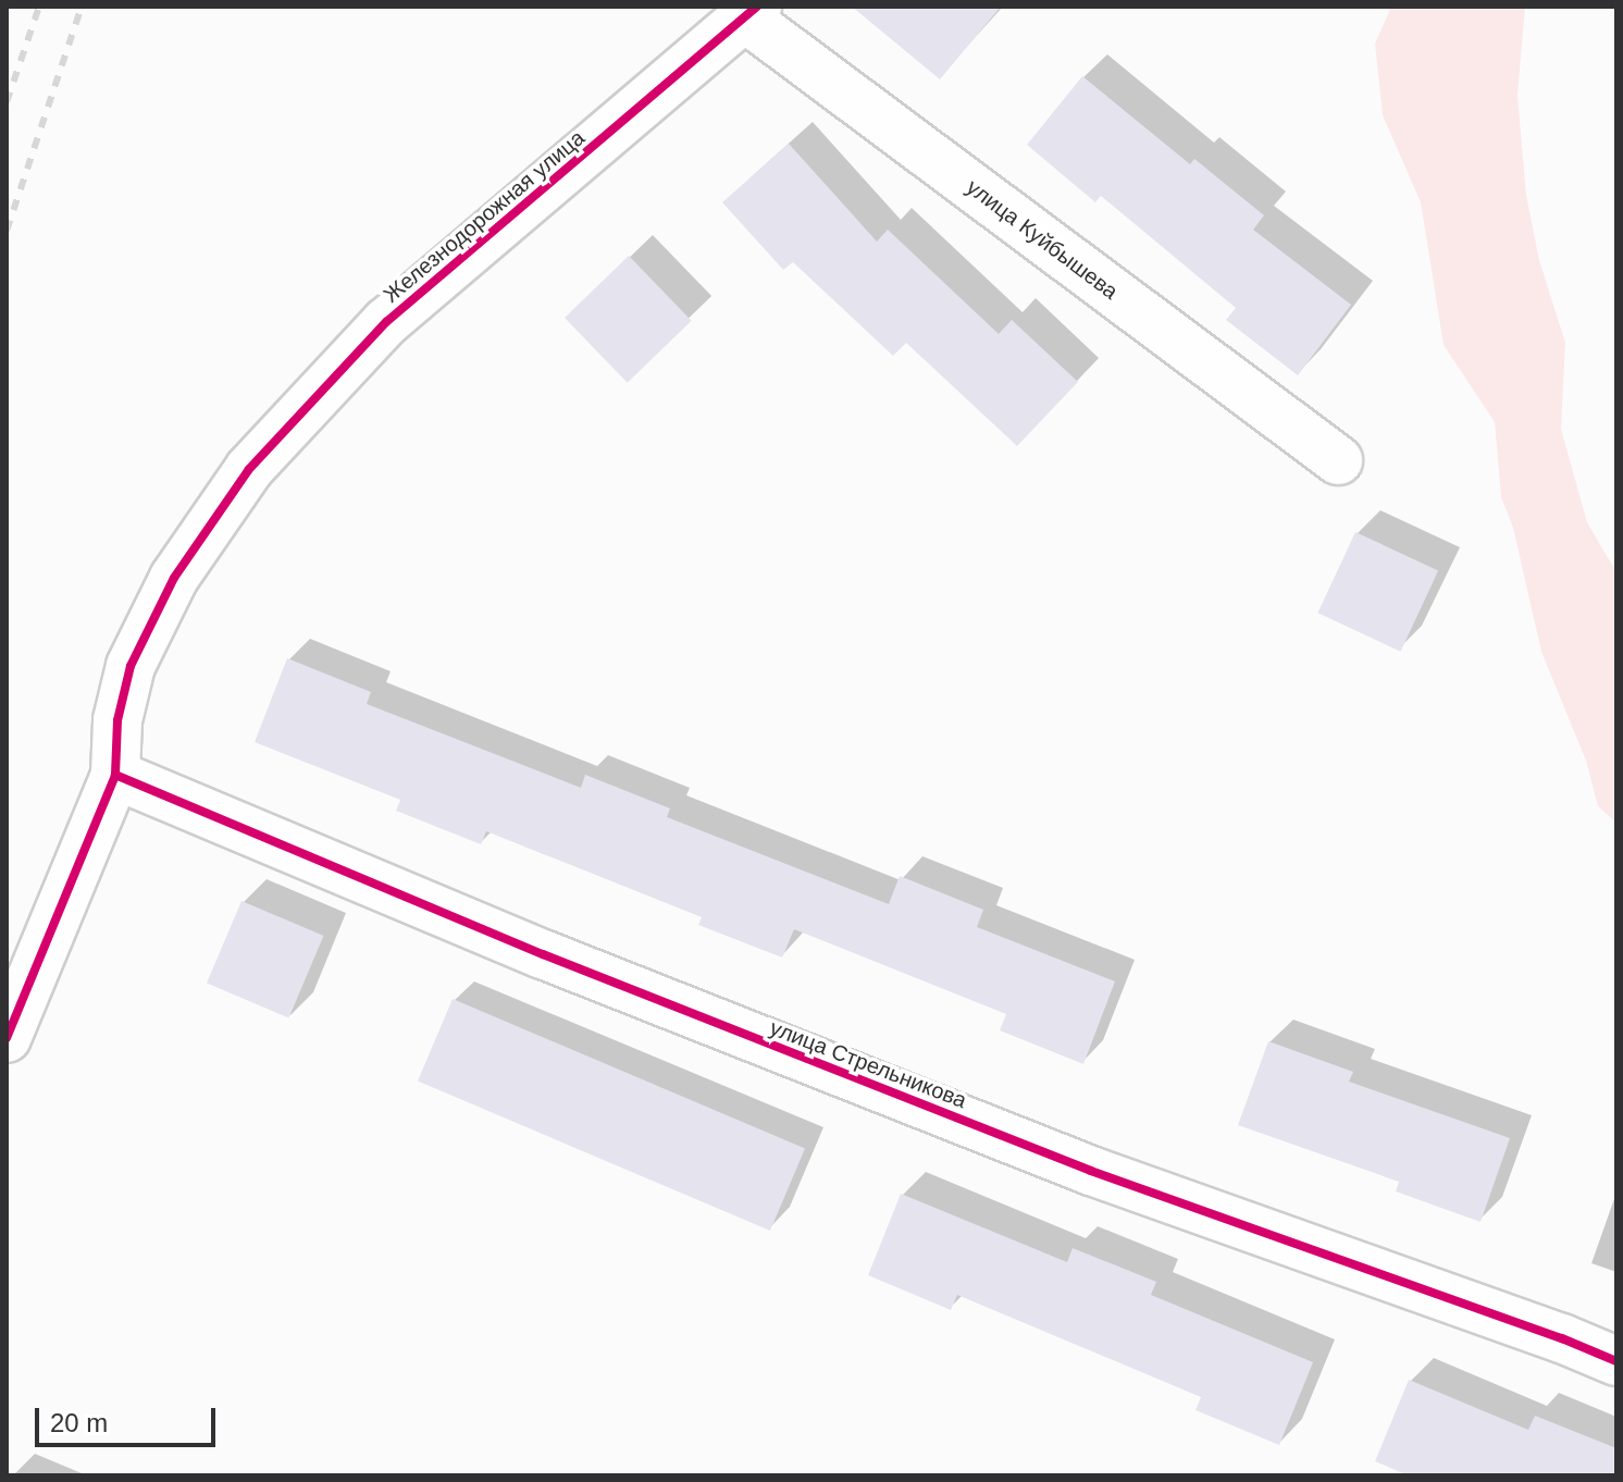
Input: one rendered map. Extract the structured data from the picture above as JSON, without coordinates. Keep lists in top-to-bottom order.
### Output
{
  "streets": {
    "street": ["Железнодорожная улица", "улица Куйбышева", "улица Стрельникова"]
  },
  "crossings": [
    ["Железнодорожная улица", "улица Куйбышева"],
    ["Железнодорожная улица", "улица Стрельникова"]
  ],
  "scale_bar": "20 m"
}
